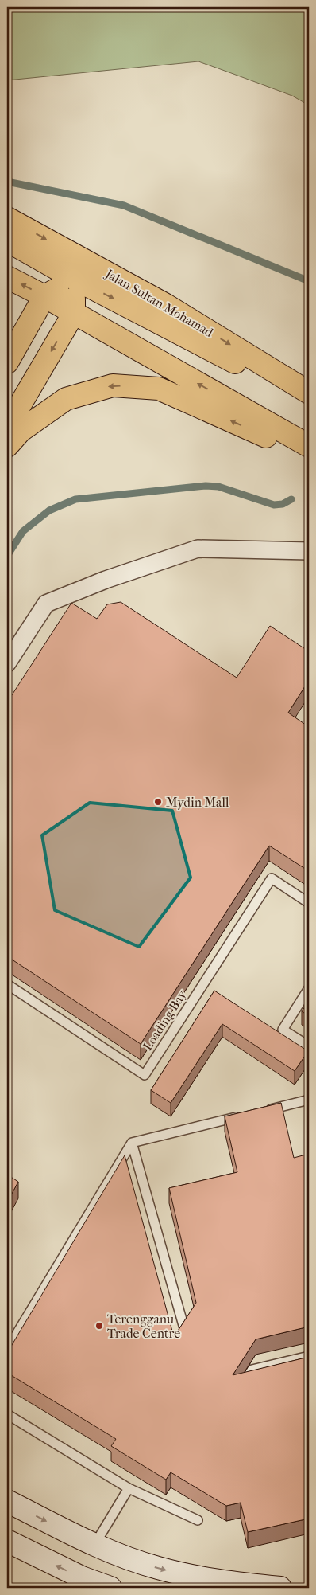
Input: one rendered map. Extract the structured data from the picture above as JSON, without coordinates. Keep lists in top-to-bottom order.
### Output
{
  "streets": {
    "highway": ["Jalan Sultan Mohamad"],
    "lane": ["Loading Bay"]
  },
  "places": ["Mydin Mall", "Terengganu Trade Centre"]
}
